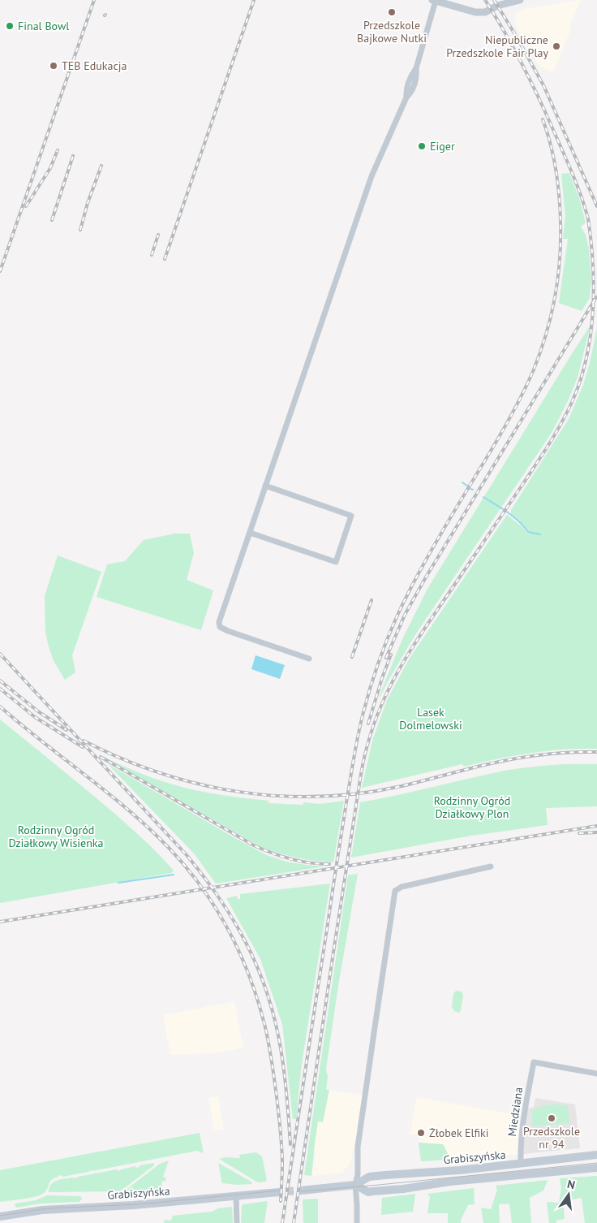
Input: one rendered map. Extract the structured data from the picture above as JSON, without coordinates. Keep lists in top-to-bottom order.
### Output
{
  "streets": {
    "main road": ["Grabiszyńska"],
    "street": ["Miedziana"]
  },
  "crossings": [
    ["Miedziana", "Grabiszyńska"]
  ],
  "parks": ["Lasek Dolmelowski", "Rodzinny Ogród Działkowy Plon", "Rodzinny Ogród Działkowy Wisienka"],
  "places": [
    "Przedszkole Bajkowe Nutki",
    "Final Bowl",
    "Niepubliczne Przedszkole Fair Play",
    "TEB Edukacja",
    "Eiger",
    "Przedszkole nr 94",
    "Żłobek Elfiki"
  ],
  "north": "top"
}
